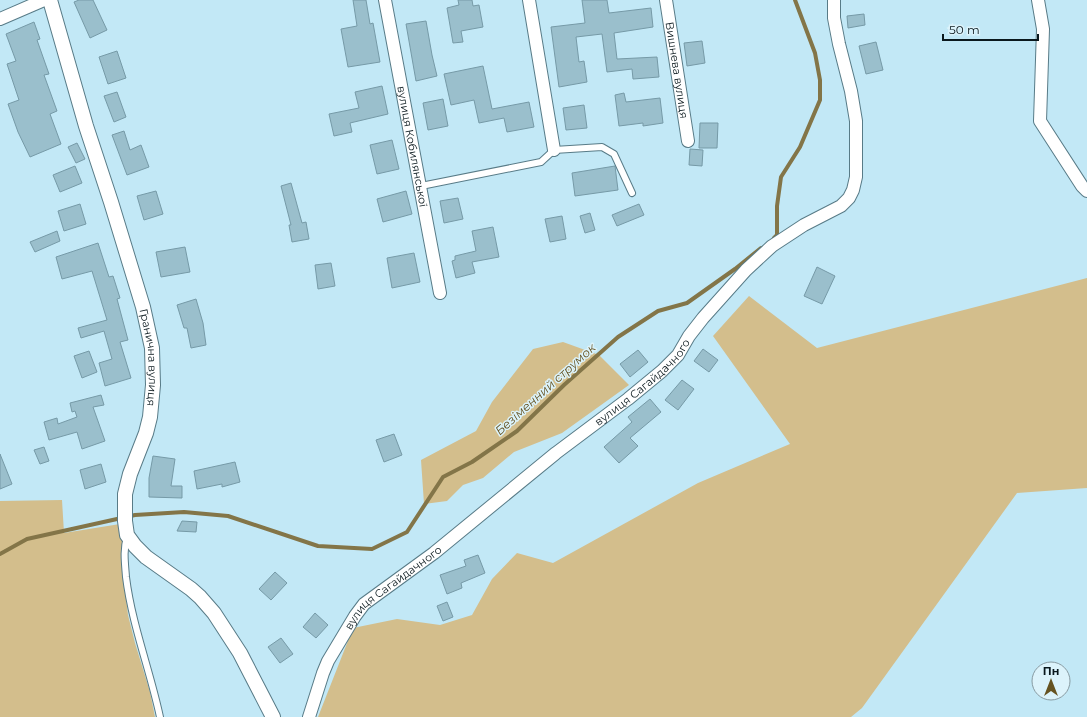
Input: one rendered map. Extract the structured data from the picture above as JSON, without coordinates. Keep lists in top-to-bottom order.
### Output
{
  "streets": {
    "street": [
      "Вишнева вулиця",
      "вулиця Кобилянської",
      "Гранична вулиця",
      "вулиця Сагайдачного"
    ]
  },
  "water": ["Безіменний струмок"],
  "scale_bar": "50 m",
  "north": "top"
}
